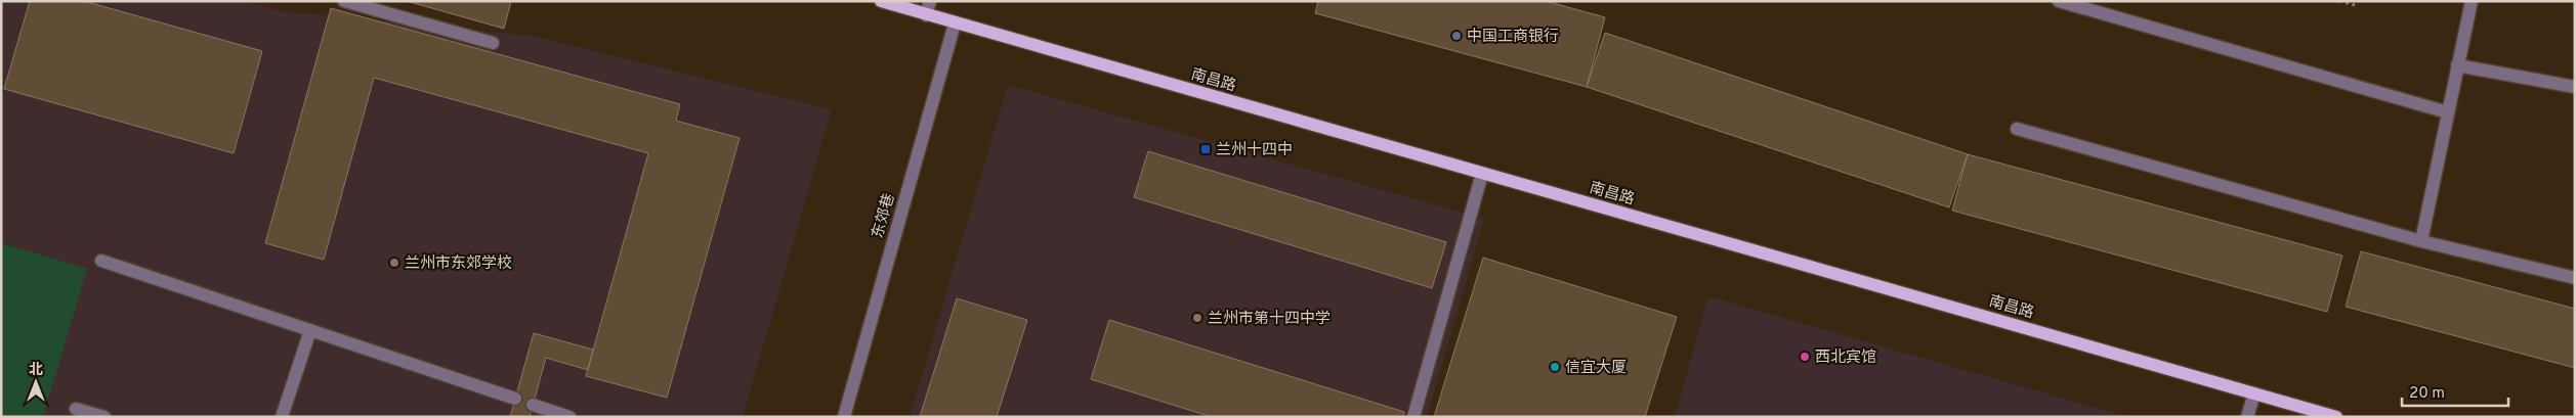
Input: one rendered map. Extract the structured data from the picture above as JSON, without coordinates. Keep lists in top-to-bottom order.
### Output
{
  "streets": {
    "main road": ["南昌路"],
    "street": ["东郊巷"]
  },
  "crossings": [
    ["南昌路", "东郊巷"]
  ],
  "places": {
    "other": [
      "中国工商银行",
      "兰州市东郊学校",
      "兰州市第十四中学",
      "西北宾馆",
      "信宜大厦"
    ],
    "transit": ["兰州十四中"]
  },
  "scale_bar": "20 m",
  "north": "top"
}
